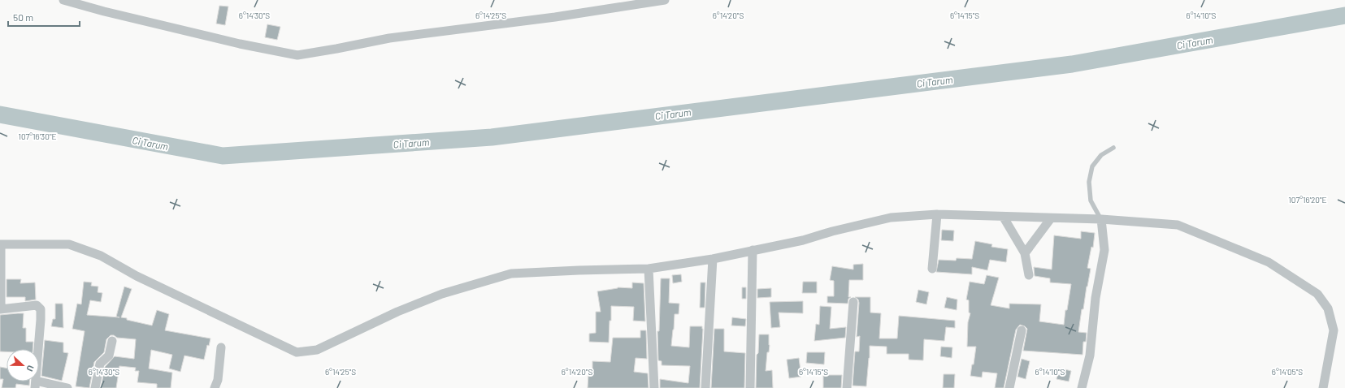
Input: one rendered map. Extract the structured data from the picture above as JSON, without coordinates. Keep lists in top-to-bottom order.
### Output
{
  "water": ["Ci Tarum"],
  "scale_bar": "50 m",
  "north": "right",
  "coordinates": [
    "6°14'30\"S",
    "6°14'25\"S",
    "6°14'20\"S",
    "6°14'15\"S",
    "6°14'10\"S",
    "107°16'30\"E",
    "107°16'20\"E",
    "6°14'05\"S"
  ]
}
